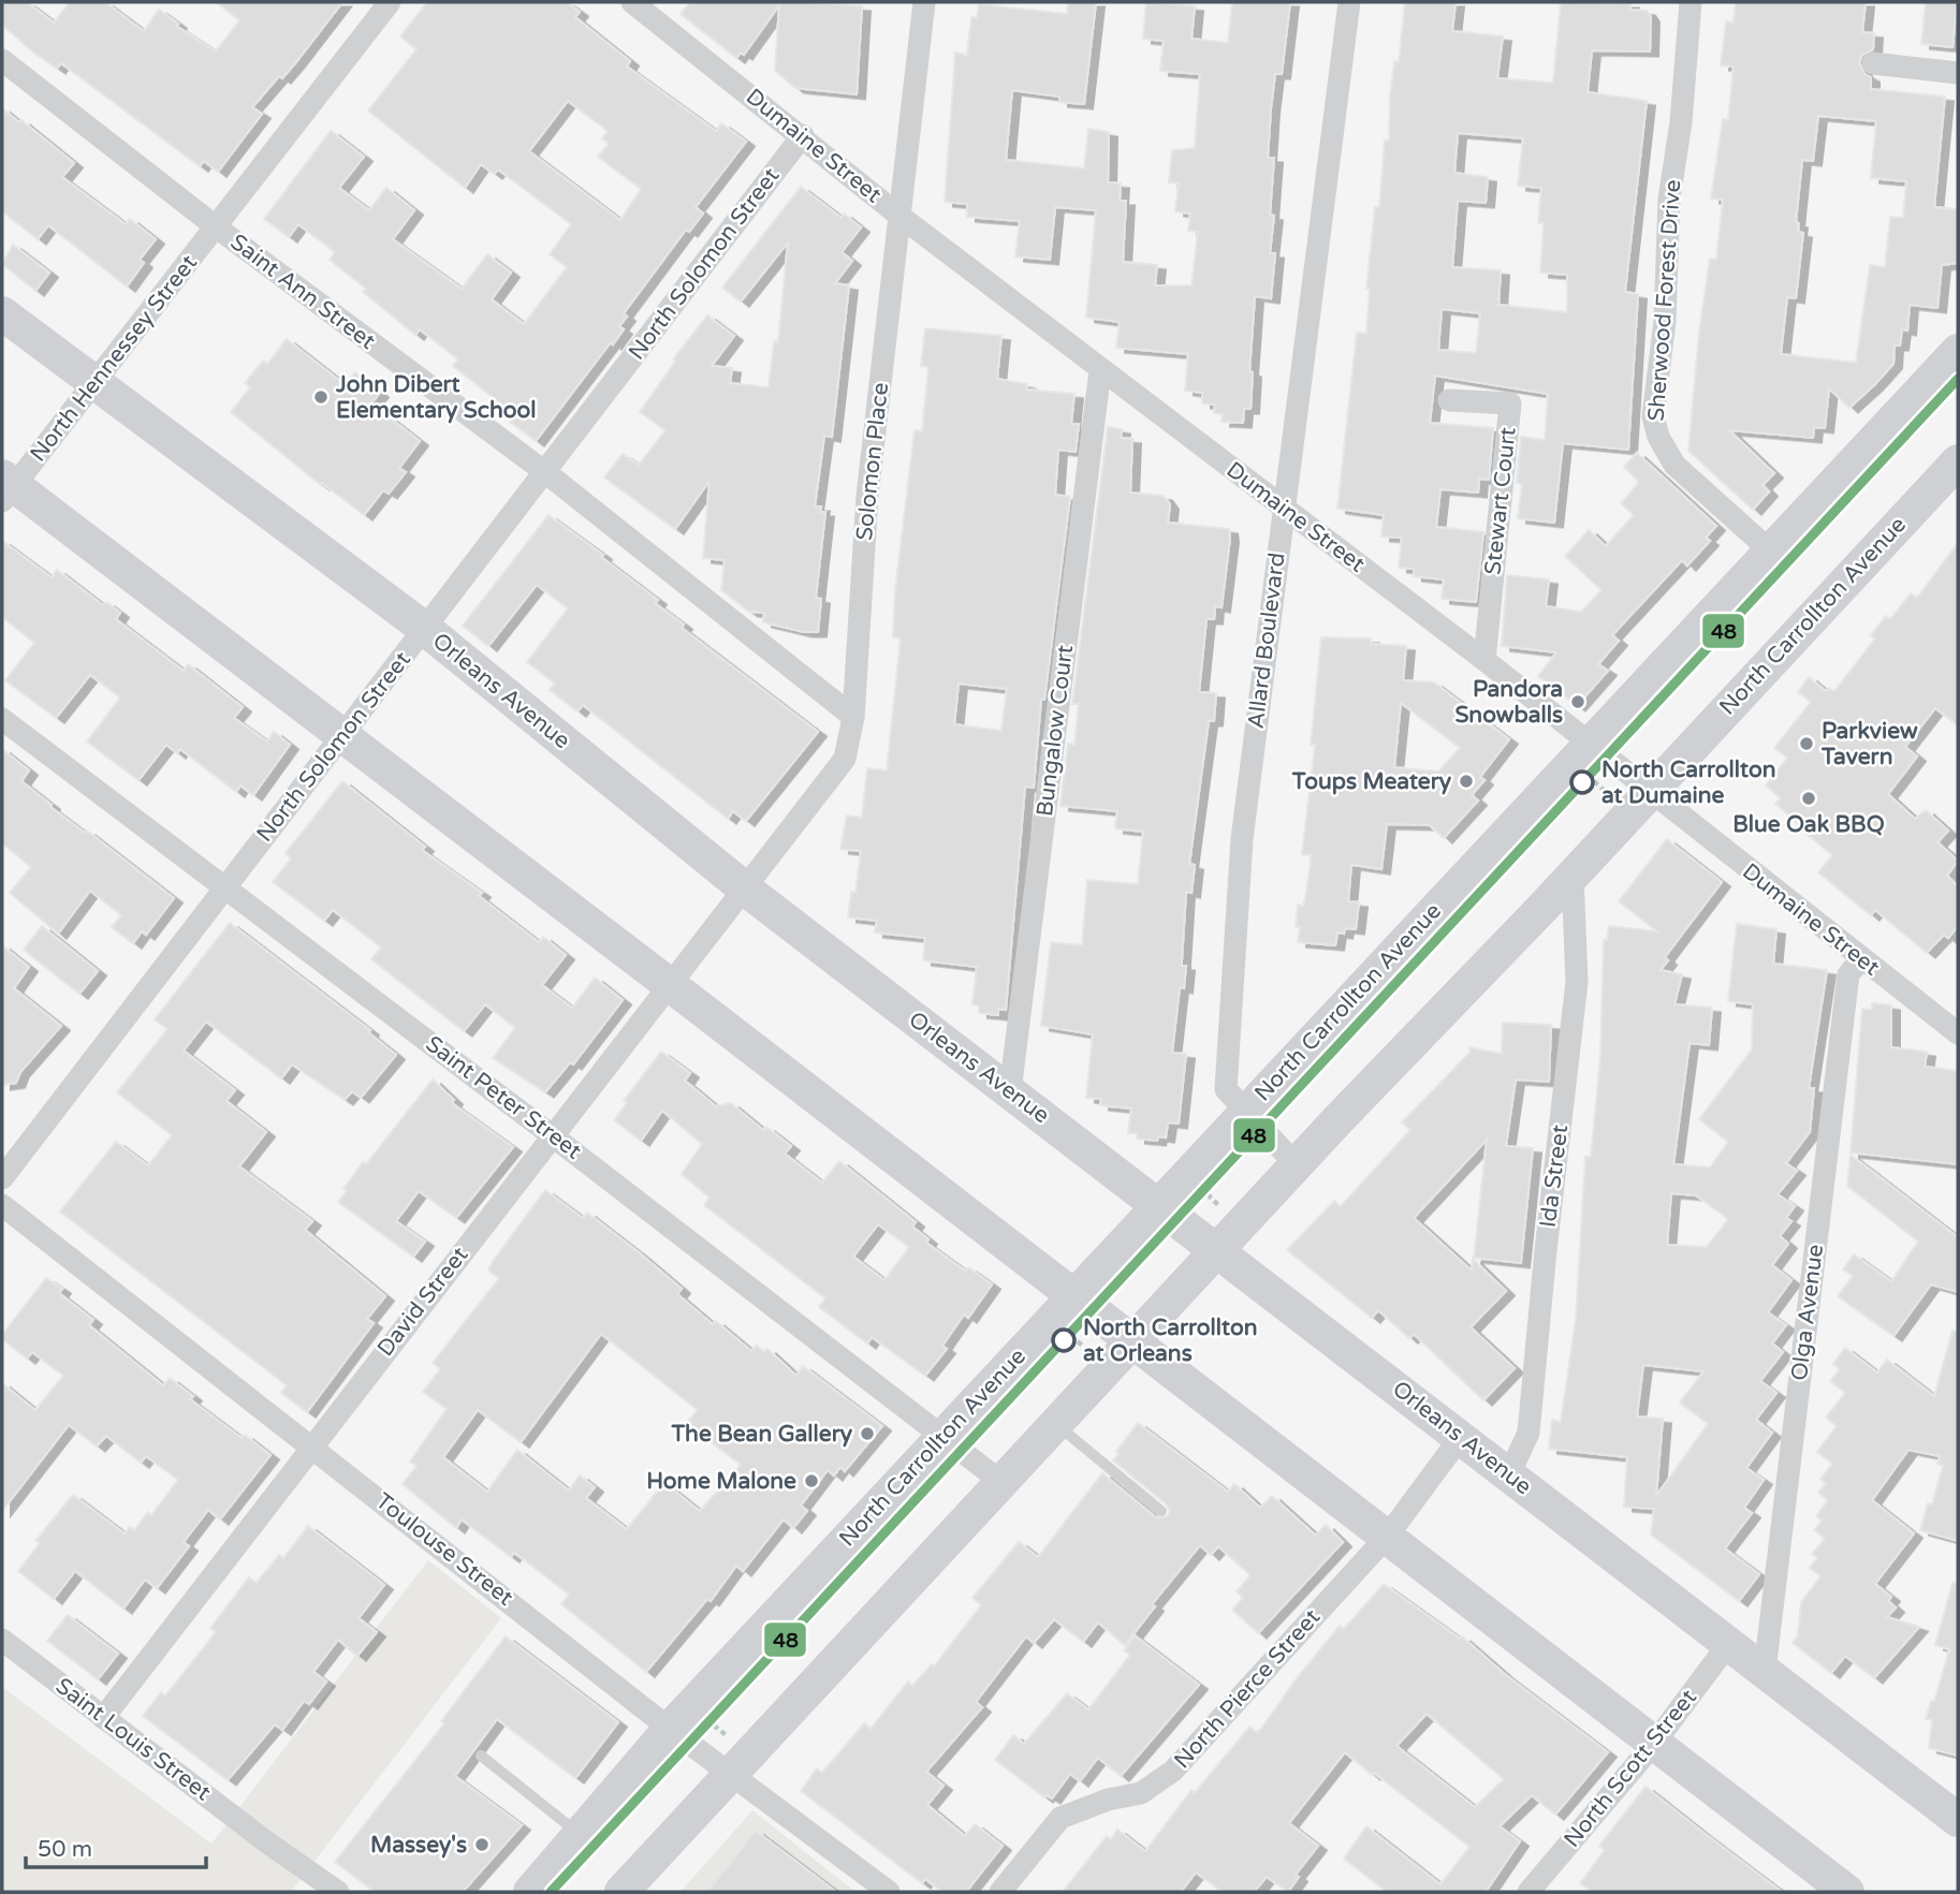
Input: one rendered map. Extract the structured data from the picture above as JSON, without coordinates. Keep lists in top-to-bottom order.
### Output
{
  "streets": {
    "street": [
      "Dumaine Street",
      "North Solomon Street",
      "Saint Ann Street",
      "Sherwood Forest Drive",
      "North Hennessey Street",
      "Solomon Place",
      "Stewart Court",
      "North Carrollton Avenue",
      "Allard Boulevard",
      "Orleans Avenue",
      "Bungalow Court",
      "Saint Peter Street",
      "Ida Street",
      "David Street",
      "Olga Avenue",
      "Toulouse Street",
      "North Pierce Street",
      "Saint Louis Street",
      "North Scott Street"
    ]
  },
  "crossings": [
    ["Dumaine Street", "North Solomon Street"],
    ["Dumaine Street", "Solomon Place"],
    ["Dumaine Street", "Stewart Court"],
    ["Dumaine Street", "North Carrollton Avenue"],
    ["Dumaine Street", "Allard Boulevard"],
    ["Dumaine Street", "Bungalow Court"],
    ["Dumaine Street", "Olga Avenue"],
    ["North Solomon Street", "Saint Ann Street"],
    ["North Solomon Street", "Orleans Avenue"],
    ["North Solomon Street", "Saint Peter Street"],
    ["Saint Ann Street", "North Hennessey Street"],
    ["Saint Ann Street", "Solomon Place"],
    ["Sherwood Forest Drive", "North Carrollton Avenue"],
    ["North Hennessey Street", "Orleans Avenue"],
    ["Solomon Place", "Orleans Avenue"],
    ["Solomon Place", "David Street"],
    ["North Carrollton Avenue", "Allard Boulevard"],
    ["North Carrollton Avenue", "Orleans Avenue"],
    ["North Carrollton Avenue", "Saint Peter Street"],
    ["North Carrollton Avenue", "Ida Street"],
    ["North Carrollton Avenue", "Toulouse Street"],
    ["Orleans Avenue", "Bungalow Court"],
    ["Orleans Avenue", "Ida Street"],
    ["Orleans Avenue", "David Street"],
    ["Orleans Avenue", "Olga Avenue"],
    ["Orleans Avenue", "North Pierce Street"],
    ["Orleans Avenue", "North Scott Street"],
    ["Saint Peter Street", "David Street"],
    ["David Street", "Toulouse Street"],
    ["David Street", "Saint Louis Street"]
  ],
  "places": [
    "John Dibert Elementary School",
    "Pandora Snowballs",
    "Parkview Tavern",
    "Toups Meatery",
    "North Carrollton at Dumaine",
    "Blue Oak BBQ",
    "North Carrollton at Orleans",
    "The Bean Gallery",
    "Home Malone",
    "Massey's"
  ],
  "lines": ["transit line 48"],
  "scale_bar": "50 m"
}
